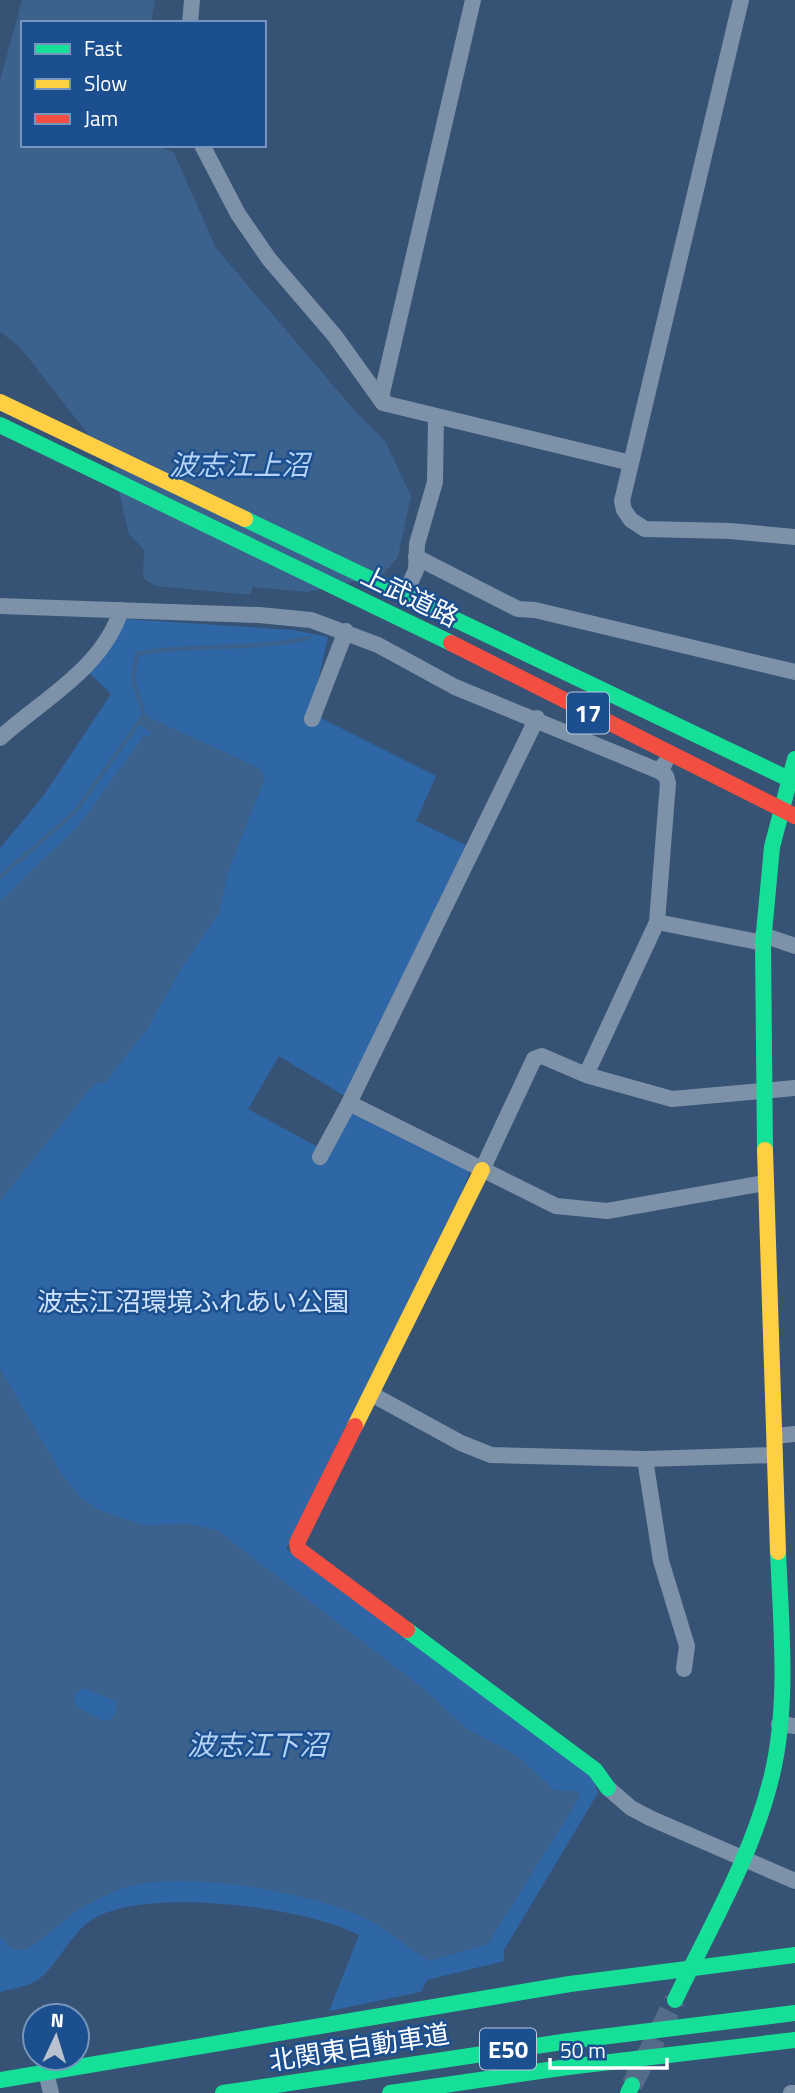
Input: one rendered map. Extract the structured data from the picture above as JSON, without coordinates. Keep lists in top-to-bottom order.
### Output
{
  "streets": {
    "main road": [
      "上武道路",
      "17",
      "北関東自動車道",
      "E50"
    ]
  },
  "water": ["波志江上沼", "波志江下沼"],
  "parks": ["波志江沼環境ふれあい公園"],
  "legend": ["Fast", "Slow", "Jam"],
  "scale_bar": "50 m",
  "north": "top"
}
